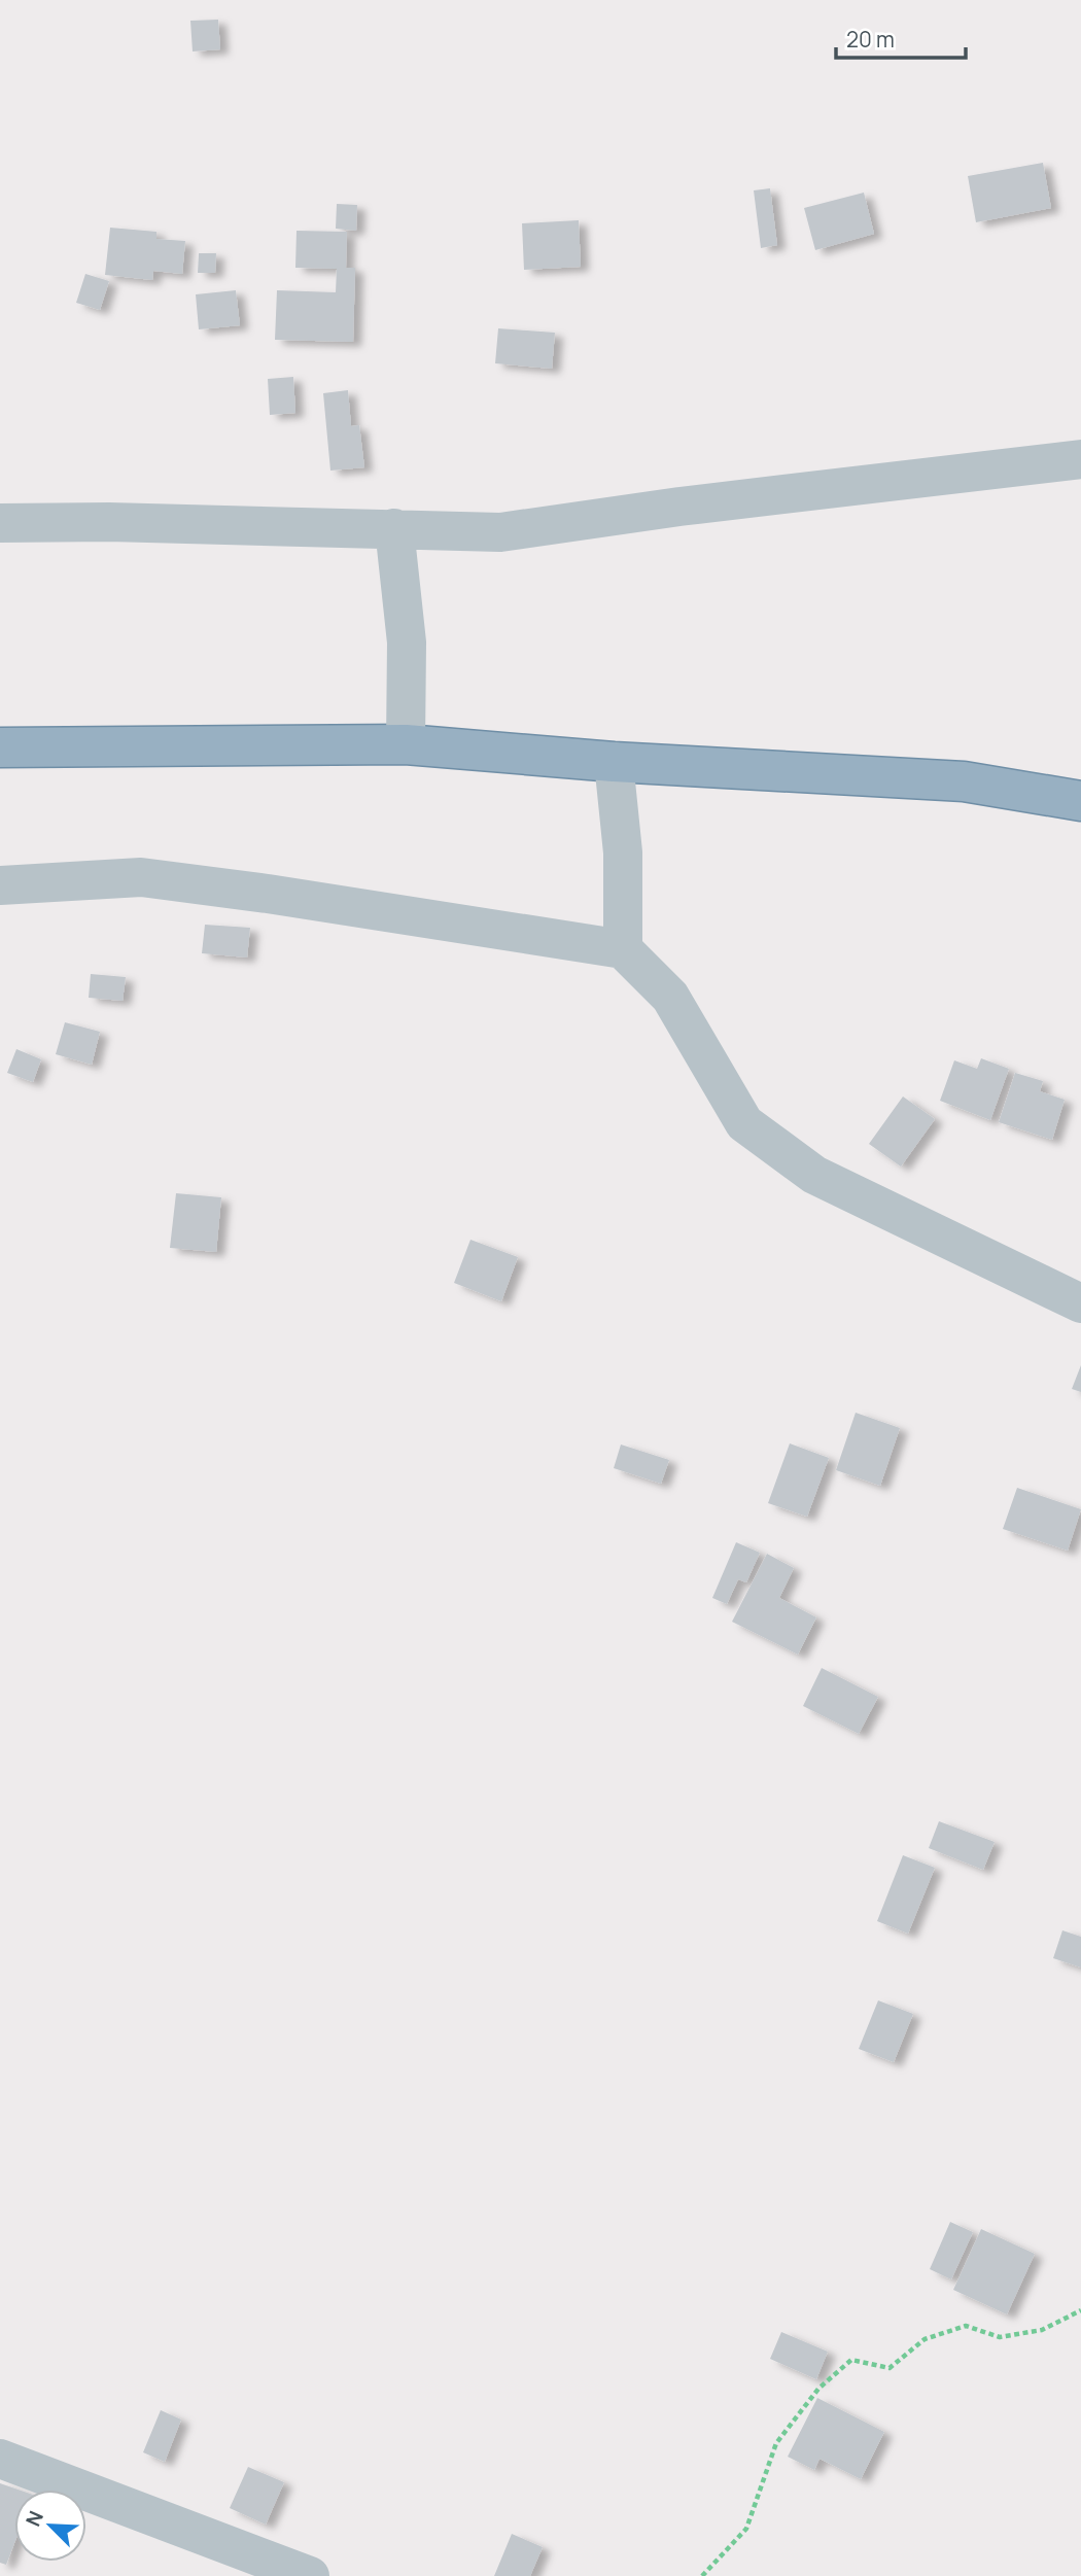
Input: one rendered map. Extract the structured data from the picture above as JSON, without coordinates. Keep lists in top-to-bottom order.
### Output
{
  "scale_bar": "20 m",
  "north": "top left"
}
